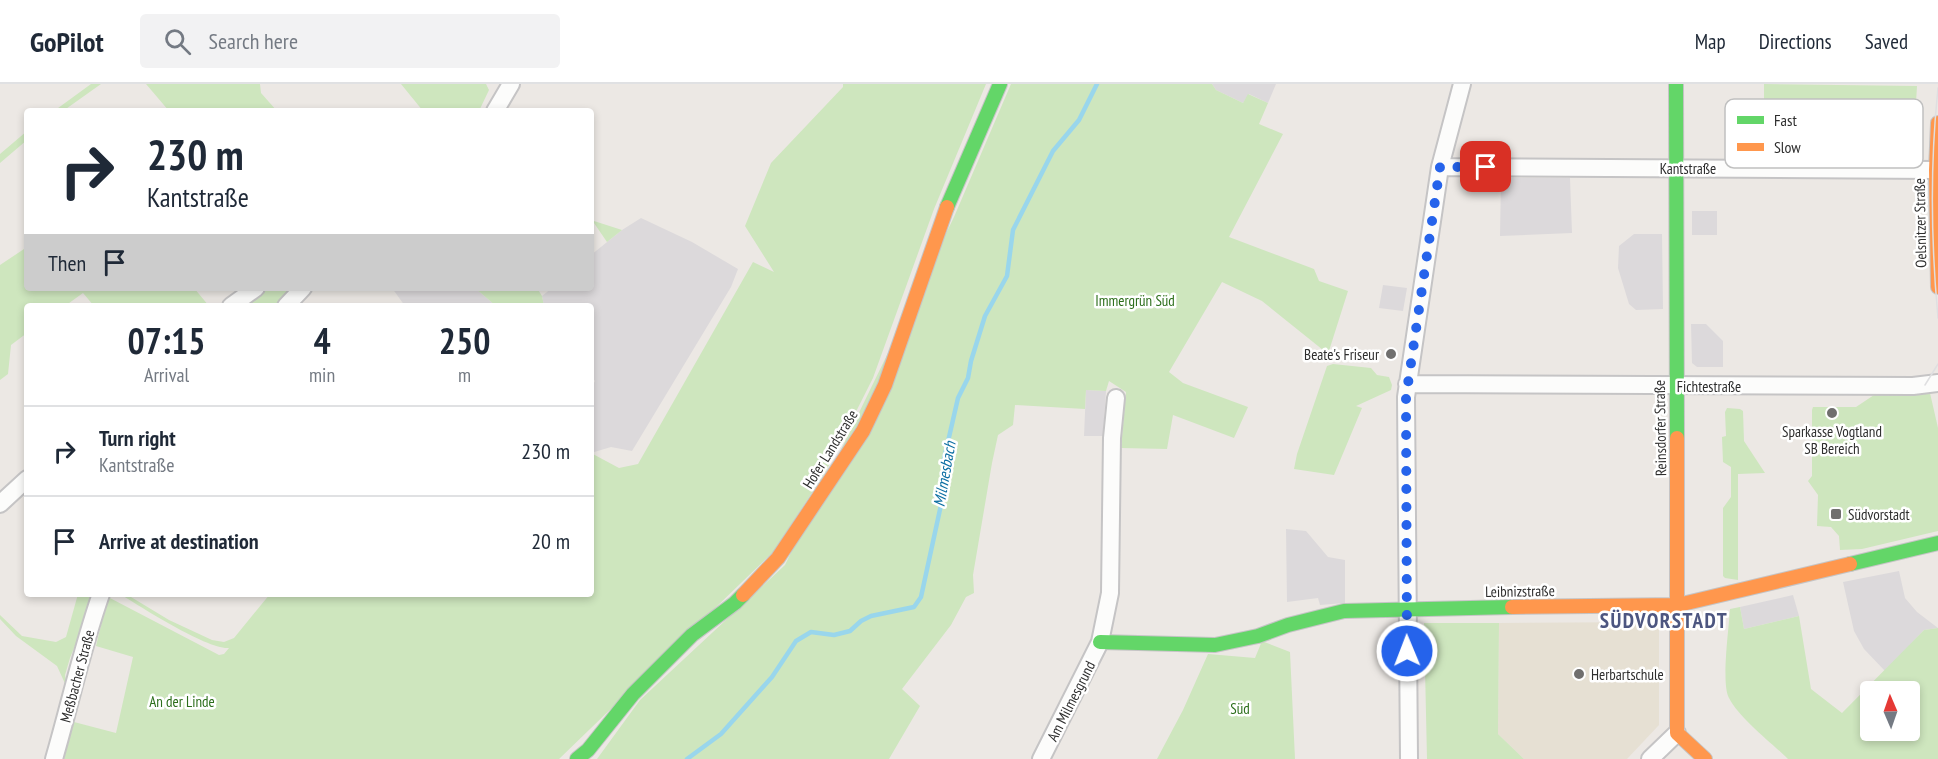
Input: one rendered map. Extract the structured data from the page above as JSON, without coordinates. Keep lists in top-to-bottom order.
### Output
{
  "streets": {
    "street": [
      "Kantstraße",
      "Oelsnitzer Straße",
      "Fichtestraße",
      "Reinsdorfer Straße",
      "Hofer Landstraße",
      "Leibnizstraße",
      "Meßbacher Straße",
      "Am Milmesgrund"
    ]
  },
  "crossings": [
    ["Kantstraße", "Oelsnitzer Straße"],
    ["Kantstraße", "Reinsdorfer Straße"],
    ["Fichtestraße", "Reinsdorfer Straße"],
    ["Reinsdorfer Straße", "Leibnizstraße"],
    ["Leibnizstraße", "Am Milmesgrund"]
  ],
  "districts": ["SÜDVORSTADT"],
  "water": ["Milmesbach"],
  "parks": ["Immergrün Süd", "An der Linde", "Süd"],
  "places": {
    "other": ["Beate's Friseur", "Sparkasse Vogtland SB Bereich", "Herbartschule"],
    "transit": ["Südvorstadt"]
  },
  "legend": ["Fast", "Slow"],
  "north": "top",
  "page": {
    "header": "GoPilot",
    "search": "Search here",
    "nav": ["Map", "Directions", "Saved"],
    "turn": ["230 m", "Kantstraße"],
    "then": "Then",
    "eta": [
      "07:15",
      "Arrival",
      "4",
      "min",
      "250",
      "m"
    ],
    "list": [
      {
        "name": "Turn right",
        "note": "Kantstraße",
        "value": "230 m"
      },
      {
        "name": "Arrive at destination",
        "value": "20 m"
      }
    ]
  }
}
